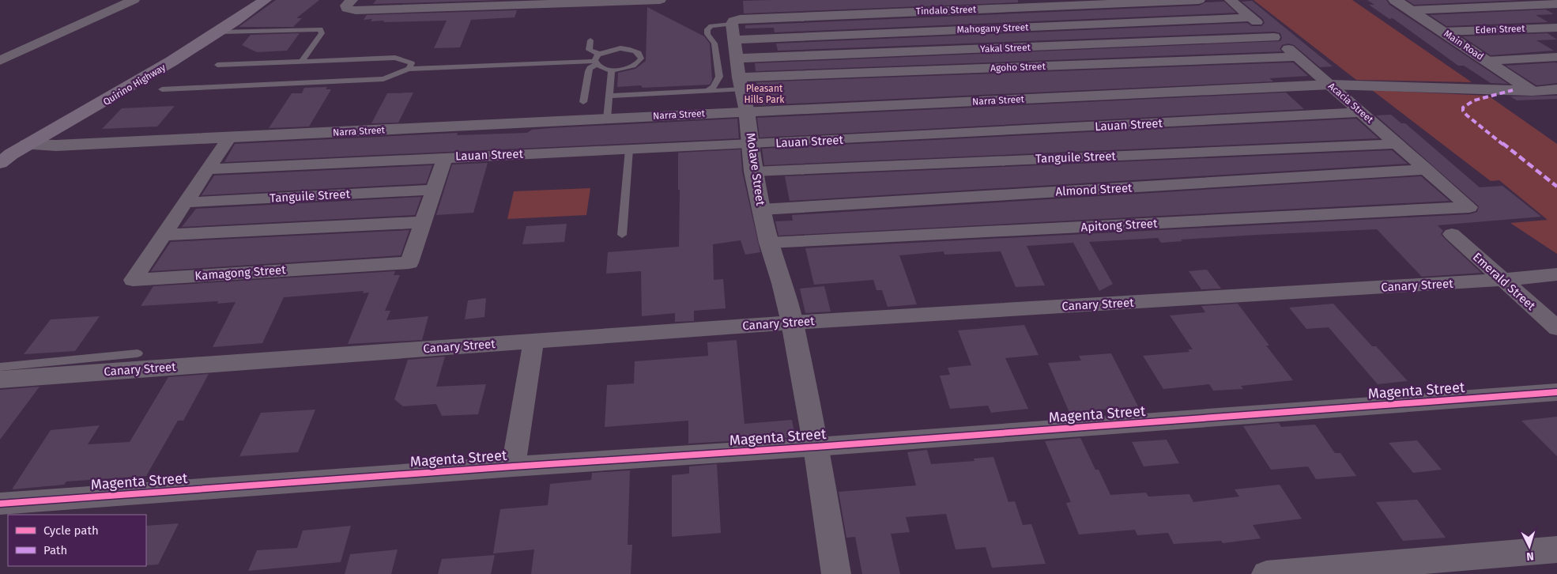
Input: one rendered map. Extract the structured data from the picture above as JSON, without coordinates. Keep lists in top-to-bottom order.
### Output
{
  "streets": {
    "main road": ["Quirino Highway"],
    "street": [
      "Tindalo Street",
      "Mahogany Street",
      "Eden Street",
      "Main Road",
      "Yakal Street",
      "Agoho Street",
      "Narra Street",
      "Acacia Street",
      "Lauan Street",
      "Tanguile Street",
      "Molave Street",
      "Almond Street",
      "Apitong Street",
      "Kamagong Street",
      "Emerald Street",
      "Canary Street",
      "Magenta Street"
    ]
  },
  "crossings": [
    ["Tindalo Street", "Molave Street"],
    ["Mahogany Street", "Acacia Street"],
    ["Mahogany Street", "Molave Street"],
    ["Eden Street", "Main Road"],
    ["Main Road", "Narra Street"],
    ["Yakal Street", "Acacia Street"],
    ["Yakal Street", "Molave Street"],
    ["Agoho Street", "Acacia Street"],
    ["Agoho Street", "Molave Street"],
    ["Quirino Highway", "Narra Street"],
    ["Narra Street", "Acacia Street"],
    ["Narra Street", "Molave Street"],
    ["Narra Street", "Kamagong Street"],
    ["Acacia Street", "Lauan Street"],
    ["Acacia Street", "Tanguile Street"],
    ["Acacia Street", "Almond Street"],
    ["Acacia Street", "Apitong Street"],
    ["Lauan Street", "Molave Street"],
    ["Lauan Street", "Kamagong Street"],
    ["Tanguile Street", "Molave Street"],
    ["Tanguile Street", "Kamagong Street"],
    ["Molave Street", "Almond Street"],
    ["Molave Street", "Apitong Street"],
    ["Molave Street", "Canary Street"],
    ["Molave Street", "Magenta Street"],
    ["Emerald Street", "Canary Street"]
  ],
  "parks": ["Pleasant Hills Park"],
  "legend": ["Cycle path", "Path"],
  "north": "bottom"
}
